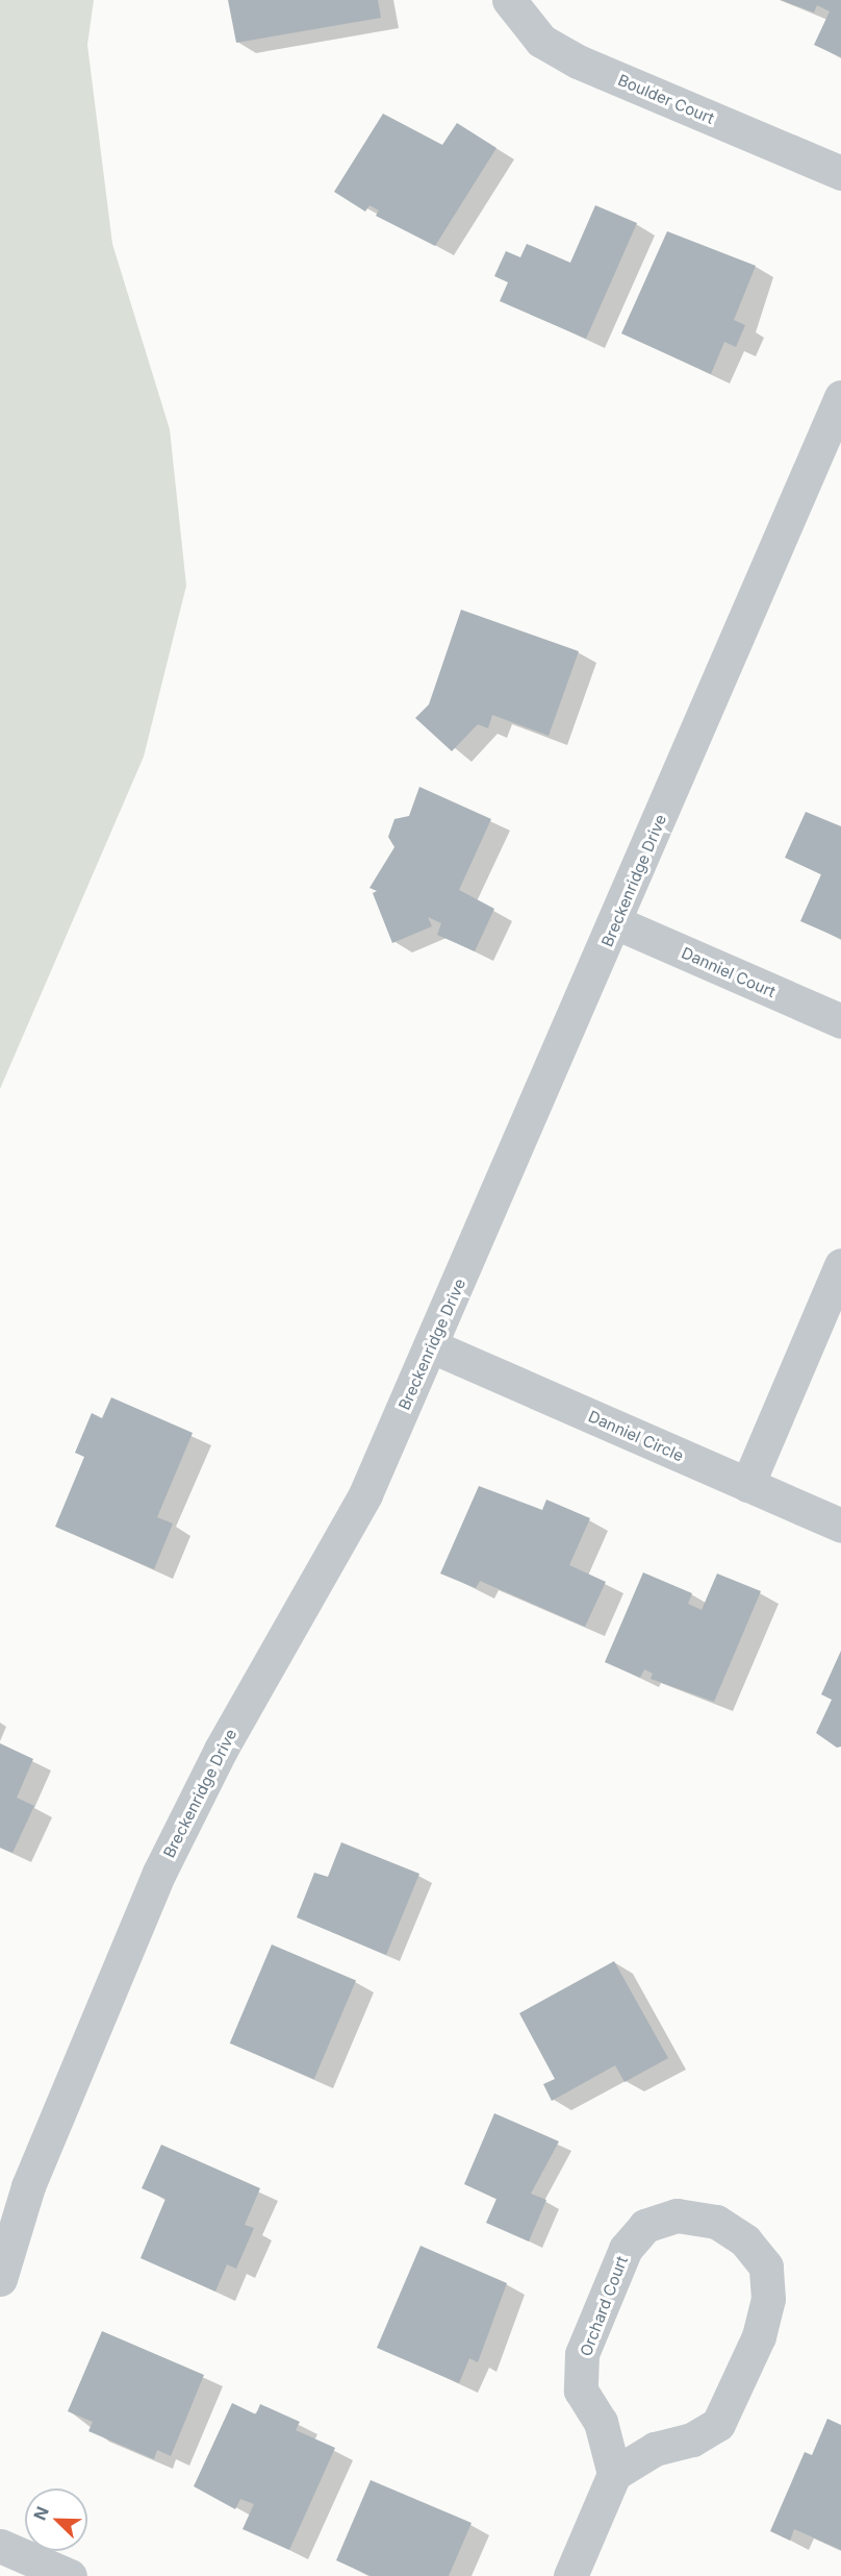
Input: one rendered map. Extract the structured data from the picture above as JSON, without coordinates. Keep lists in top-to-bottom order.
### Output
{
  "streets": {
    "street": [
      "Boulder Court",
      "Breckenridge Drive",
      "Danniel Court",
      "Danniel Circle",
      "Orchard Court"
    ]
  },
  "crossings": [
    ["Breckenridge Drive", "Danniel Court"],
    ["Breckenridge Drive", "Danniel Circle"]
  ],
  "north": "top left"
}
